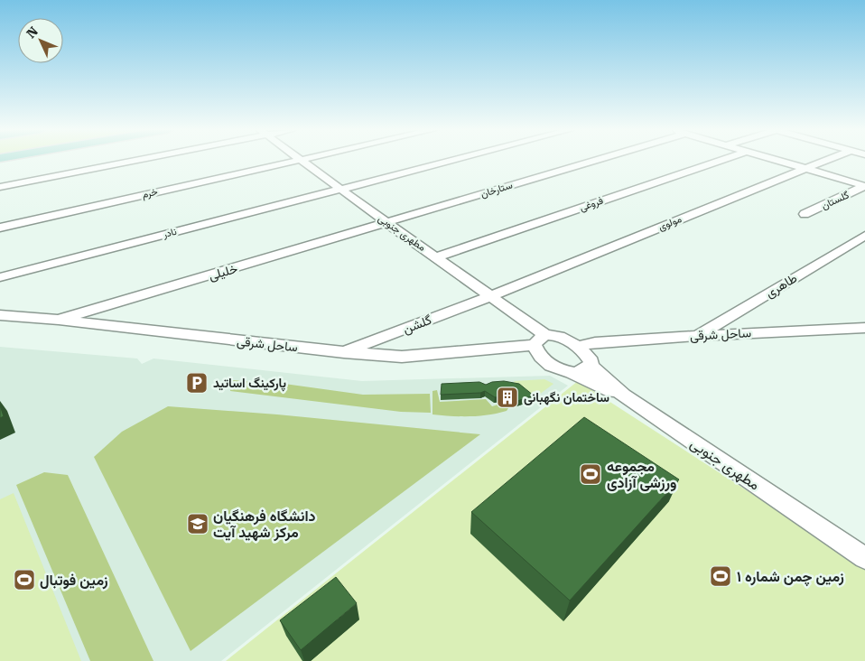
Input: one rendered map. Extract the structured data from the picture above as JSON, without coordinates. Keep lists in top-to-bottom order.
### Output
{
  "streets": {
    "street": [
      "ستارخان",
      "خرم",
      "گلستان",
      "فروغی",
      "مولوی",
      "نادر",
      "مطهری جنوبی",
      "خلیلی",
      "طاهری",
      "گلشن",
      "ساحل شرقی"
    ]
  },
  "crossings": [
    ["ستارخان", "مطهری جنوبی"],
    ["ستارخان", "خلیلی"],
    ["فروغی", "مطهری جنوبی"],
    ["مولوی", "مطهری جنوبی"],
    ["مولوی", "گلشن"],
    ["نادر", "مطهری جنوبی"],
    ["مطهری جنوبی", "خلیلی"],
    ["مطهری جنوبی", "گلشن"],
    ["مطهری جنوبی", "ساحل شرقی"],
    ["خلیلی", "ساحل شرقی"],
    ["طاهری", "ساحل شرقی"],
    ["گلشن", "ساحل شرقی"]
  ],
  "places": {
    "parking": ["پارکینگ اساتید"],
    "building": ["ساختمان نگهبانی"],
    "sports": ["مجموعه ورزشی آزادی", "زمین چمن شماره ۱", "زمین فوتبال"],
    "school or university": ["دانشگاه فرهنگیان مرکز شهید آیت"]
  },
  "north": "top left"
}
